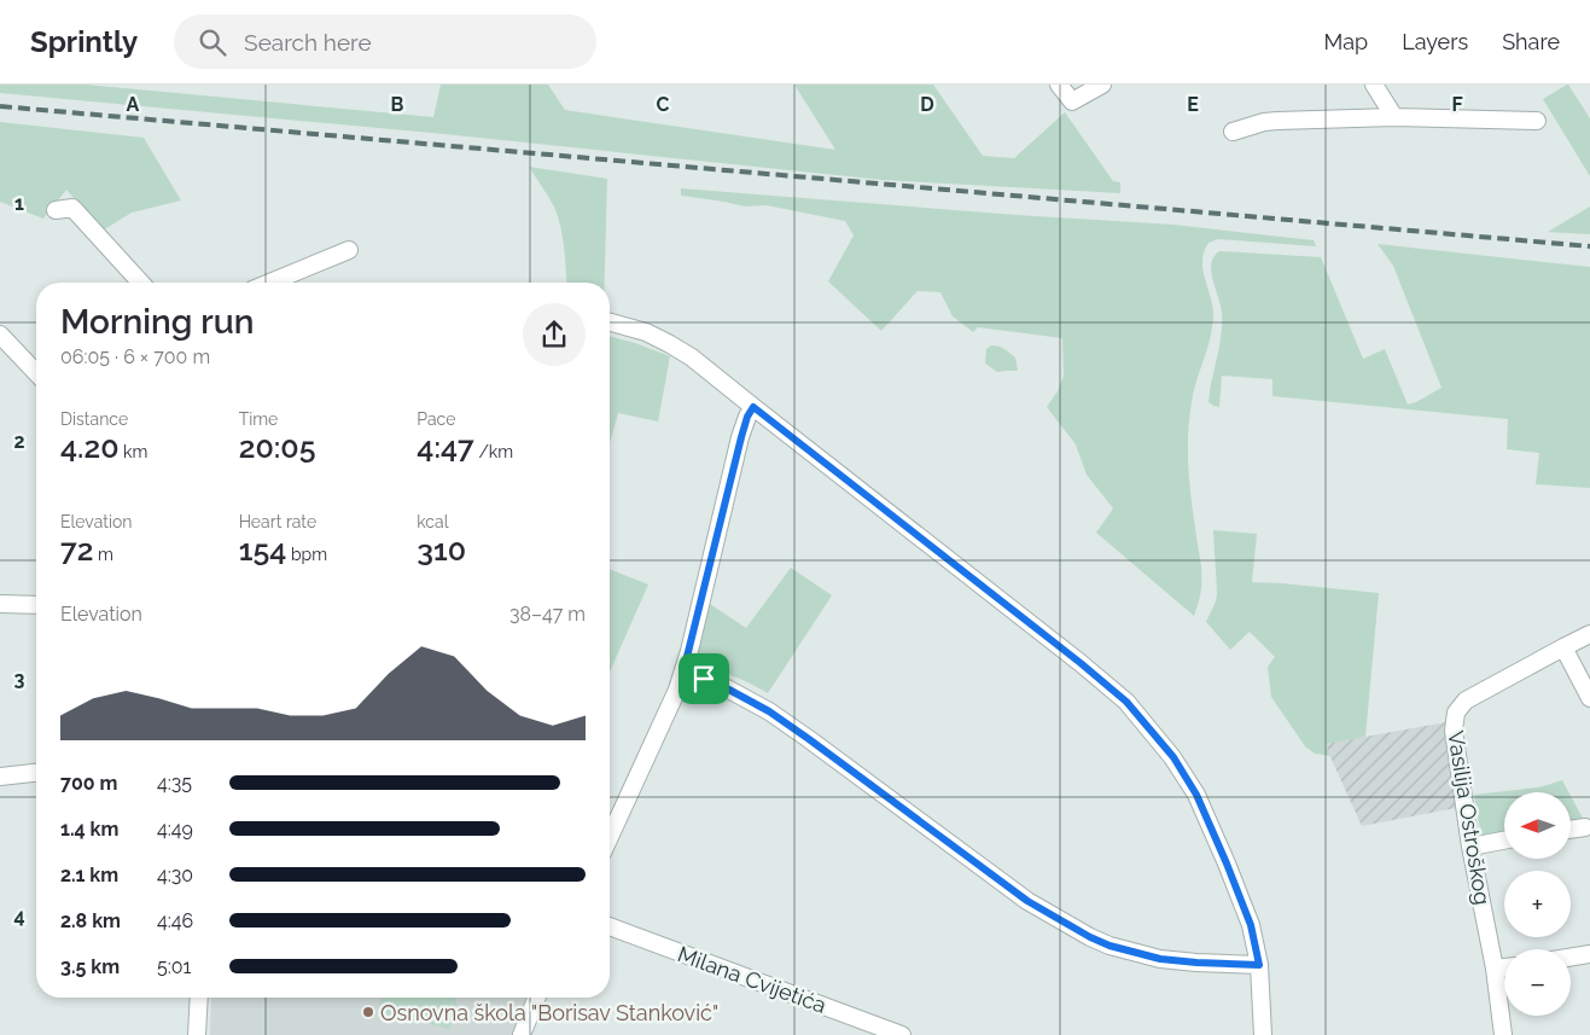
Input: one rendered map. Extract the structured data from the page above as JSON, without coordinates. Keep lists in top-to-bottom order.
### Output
{
  "streets": {
    "street": ["Vasilija Ostroškog", "Milana Cvijetića"]
  },
  "places": ["Osnovna škola \"Borisav Stanković\""],
  "north": "left",
  "page": {
    "header": "Sprintly",
    "search": "Search here",
    "nav": ["Map", "Layers", "Share"],
    "heading": ["Morning run", "06:05 · 6 × 700 m"],
    "stats": [
      ["Distance", "4.20 km"],
      ["Time", "20:05"],
      ["Pace", "4:47 /km"],
      ["Elevation", "72 m"],
      ["Heart rate", "154 bpm"],
      ["kcal", "310"]
    ],
    "chart": ["Elevation", "38–47 m"],
    "list": [
      {
        "name": "700 m",
        "note": "4:35"
      },
      {
        "name": "1.4 km",
        "note": "4:49"
      },
      {
        "name": "2.1 km",
        "note": "4:30"
      },
      {
        "name": "2.8 km",
        "note": "4:46"
      },
      {
        "name": "3.5 km",
        "note": "5:01"
      }
    ],
    "map_buttons": ["+", "−"]
  },
  "grid": {
    "columns": [
      "A",
      "B",
      "C",
      "D",
      "E",
      "F"
    ],
    "rows": [
      "1",
      "2",
      "3",
      "4"
    ]
  }
}
